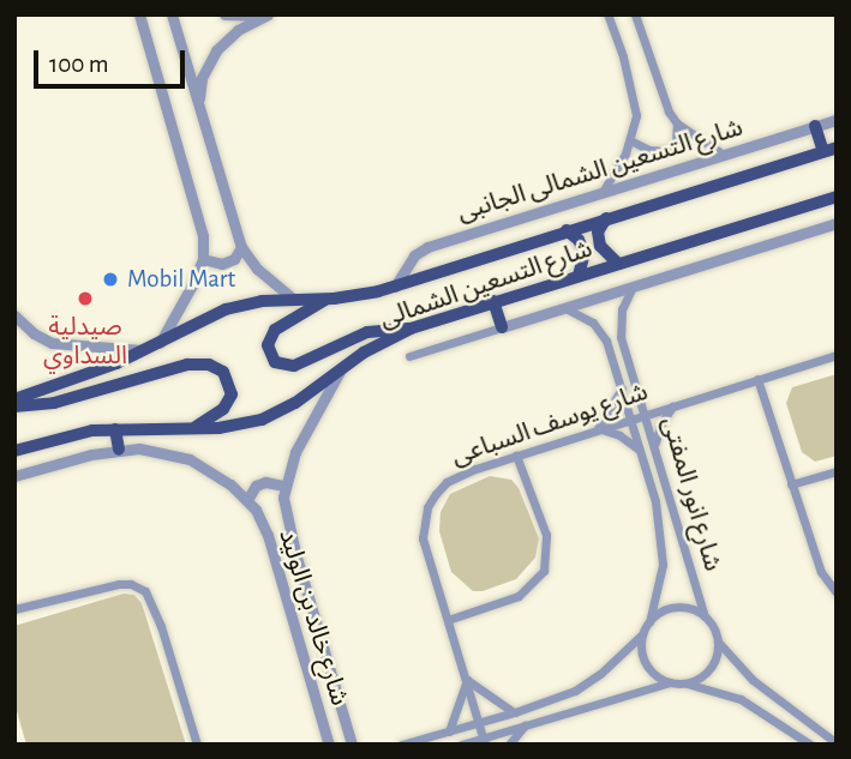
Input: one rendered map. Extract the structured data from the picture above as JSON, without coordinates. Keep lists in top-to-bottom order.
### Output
{
  "streets": {
    "main road": ["شارع التسعين الشمالى"],
    "street": [
      "شارع التسعين الشمالى الجانبى",
      "شارع يوسف السباعى",
      "شارع انور المفتى",
      "شارع خالد بن الوليد"
    ]
  },
  "crossings": [
    ["شارع التسعين الشمالى الجانبى", "شارع التسعين الشمالى"],
    ["شارع التسعين الشمالى", "شارع خالد بن الوليد"],
    ["شارع يوسف السباعى", "شارع انور المفتى"]
  ],
  "places": ["Mobil Mart", "صيدلية السداوي"],
  "scale_bar": "100 m"
}
